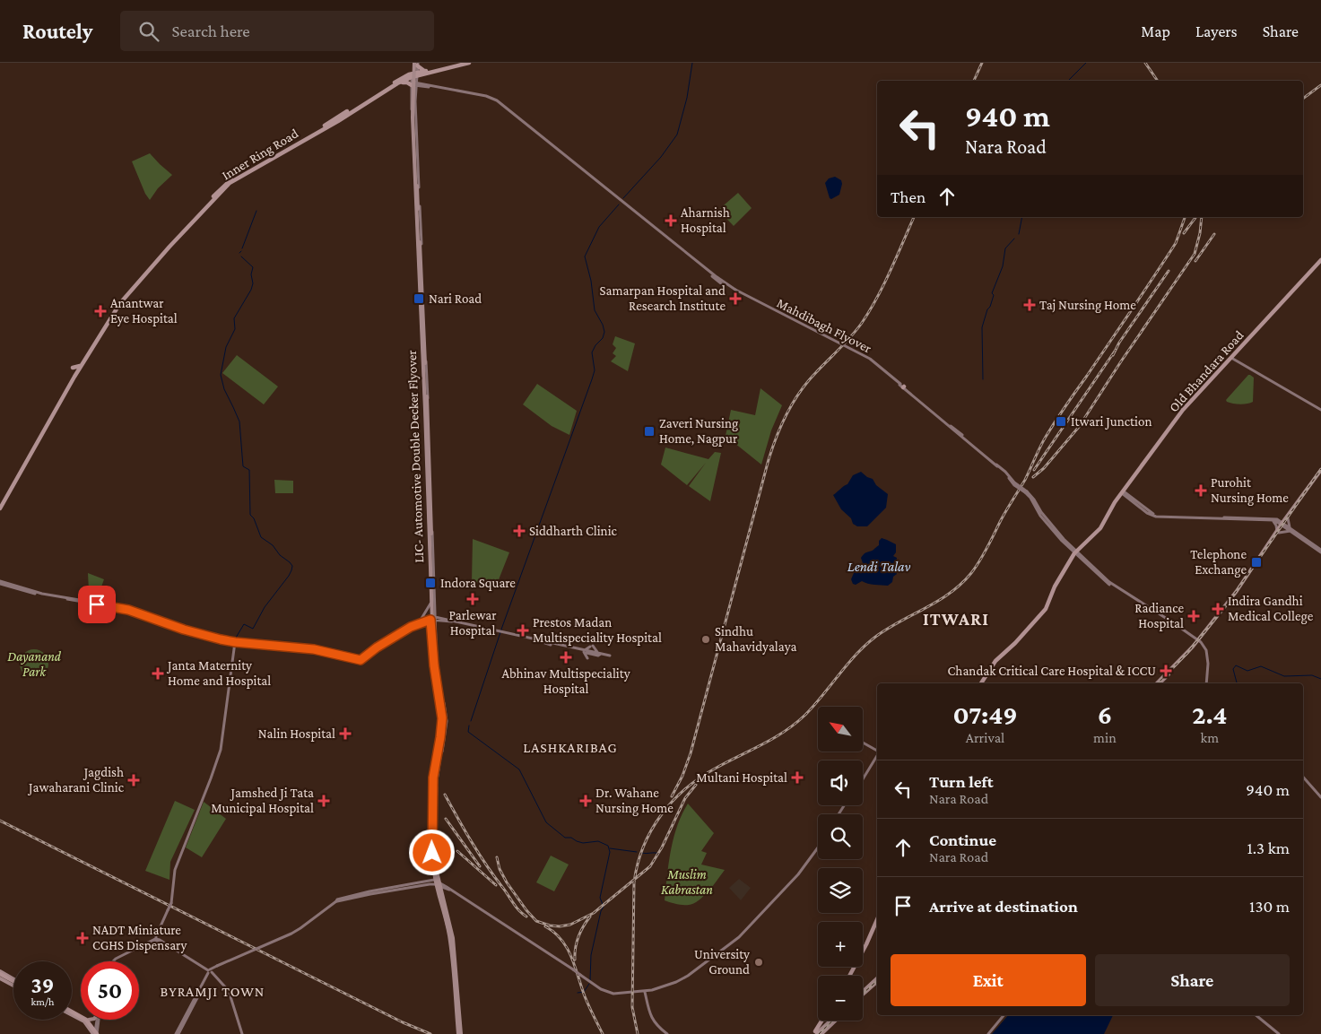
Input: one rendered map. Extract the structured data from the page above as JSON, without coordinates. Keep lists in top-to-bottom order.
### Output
{
  "streets": {
    "highway": ["Inner Ring Road", "Old Bhandara Road"],
    "main road": ["Mahdibagh Flyover", "LIC- Automotive Double Decker Flyover"]
  },
  "crossings": [
    ["Inner Ring Road", "Mahdibagh Flyover"],
    ["Mahdibagh Flyover", "Old Bhandara Road"]
  ],
  "districts": ["ITWARI", "LASHKARIBAG", "BYRAMJI TOWN"],
  "water": ["Lendi Talav"],
  "parks": ["Dayanand Park", "Muslim Kabrastan"],
  "places": {
    "health": [
      "Aharnish Hospital",
      "Samarpan Hospital and Research Institute",
      "Taj Nursing Home",
      "Anantwar Eye Hospital",
      "Purohit Nursing Home",
      "Siddharth Clinic",
      "Parlewar Hospital",
      "Indira Gandhi Medical College",
      "Radiance Hospital",
      "Prestos Madan Multispeciality Hospital",
      "Abhinav Multispeciality Hospital",
      "Chandak Critical Care Hospital & ICCU",
      "Janta Maternity Home and Hospital",
      "Nalin Hospital",
      "Multani Hospital",
      "Jagdish Jawaharani Clinic",
      "Jamshed Ji Tata Municipal Hospital",
      "Dr. Wahane Nursing Home",
      "NADT Miniature CGHS Dispensary"
    ],
    "transit": [
      "Nari Road",
      "Itwari Junction",
      "Zaveri Nursing Home, Nagpur",
      "Telephone Exchange",
      "Indora Square"
    ],
    "other": ["Sindhu Mahavidyalaya", "University Ground"]
  },
  "north": "top left",
  "page": {
    "header": "Routely",
    "search": "Search here",
    "nav": ["Map", "Layers", "Share"],
    "turn": ["940 m", "Nara Road"],
    "then": "Then",
    "eta": [
      "07:49",
      "Arrival",
      "6",
      "min",
      "2.4",
      "km"
    ],
    "map_buttons": ["+", "−"],
    "list": [
      {
        "name": "Turn left",
        "note": "Nara Road",
        "value": "940 m"
      },
      {
        "name": "Continue",
        "note": "Nara Road",
        "value": "1.3 km"
      },
      {
        "name": "Arrive at destination",
        "value": "130 m"
      }
    ],
    "buttons": ["Exit", "Share"],
    "speed": "39 km/h",
    "limit": "50"
  }
}
